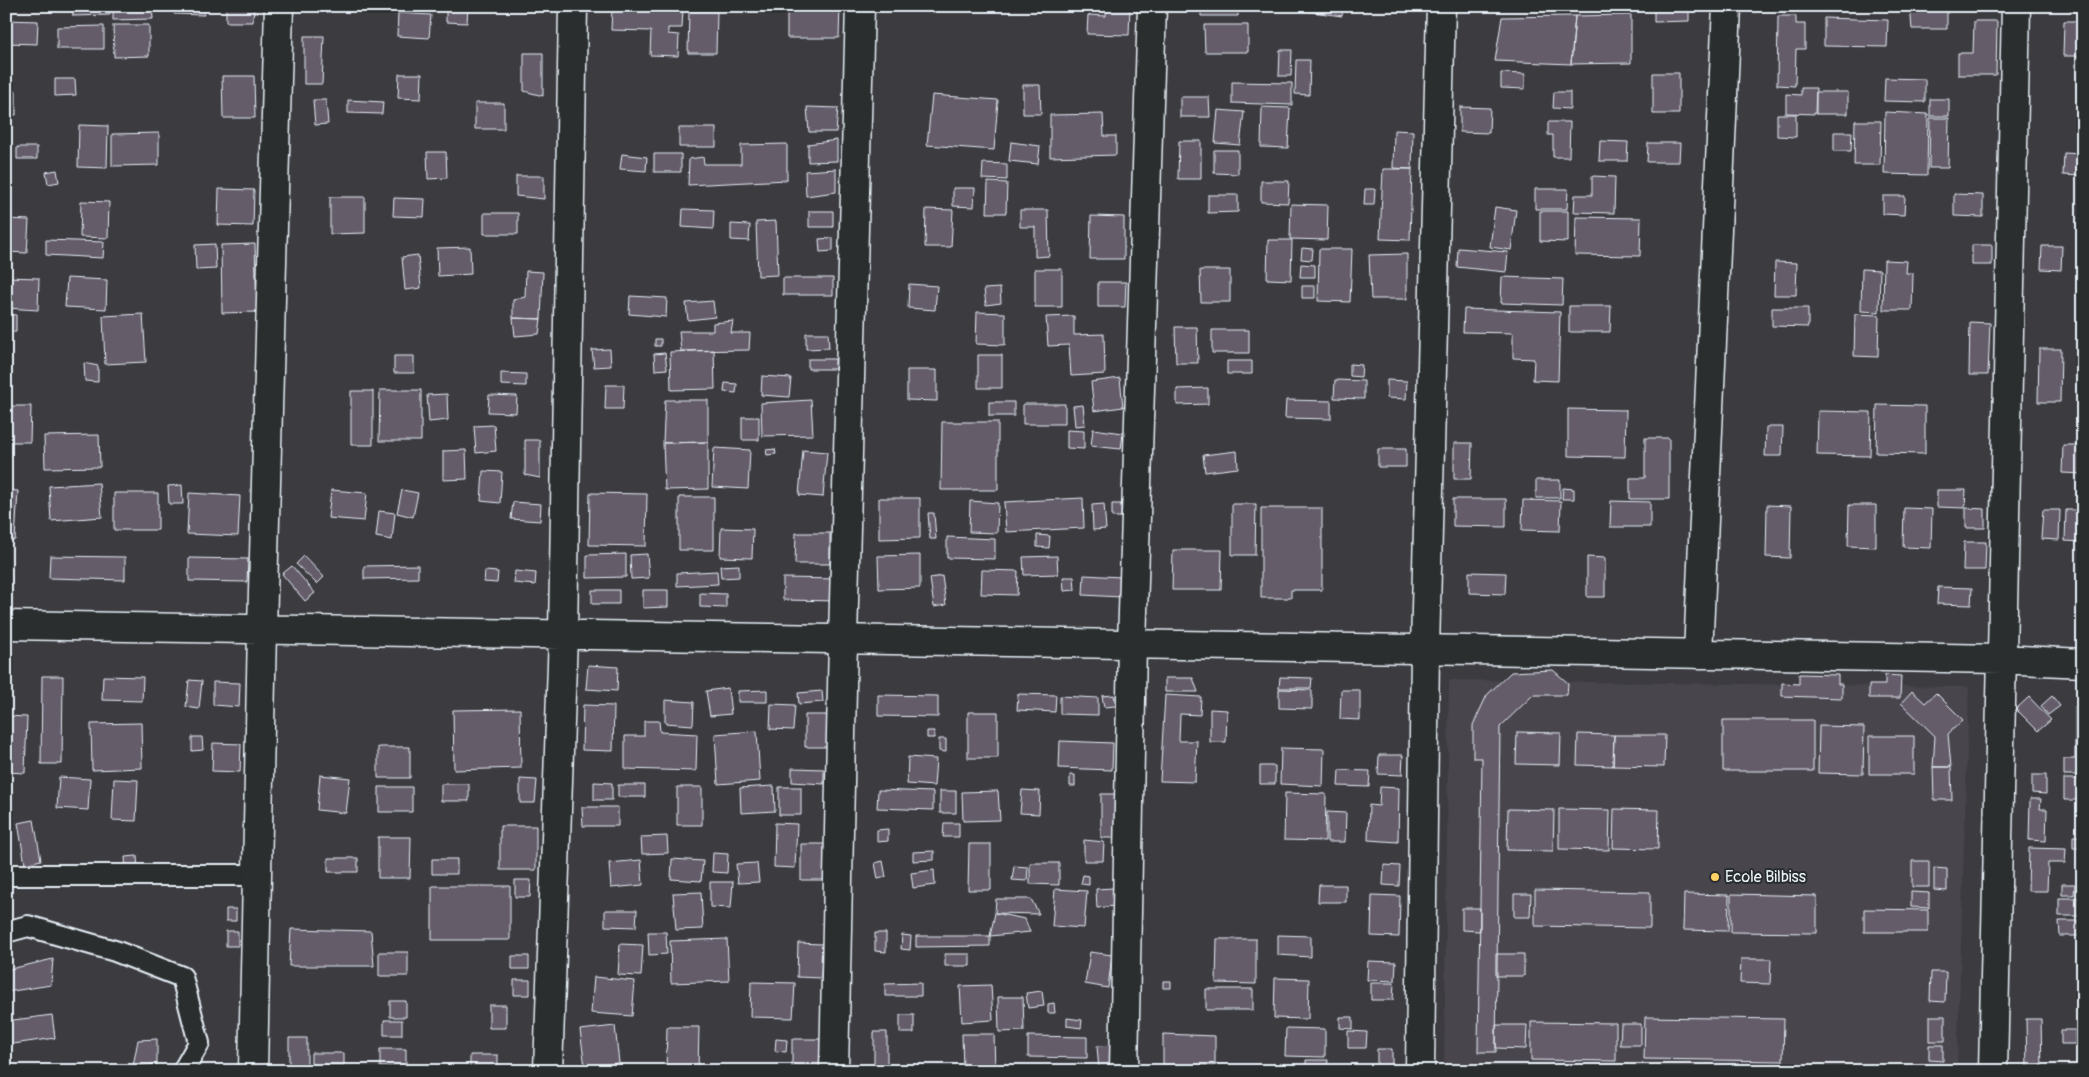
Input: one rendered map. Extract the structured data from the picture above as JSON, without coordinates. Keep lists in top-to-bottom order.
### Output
{
  "places": ["Ecole Bilbiss"]
}
